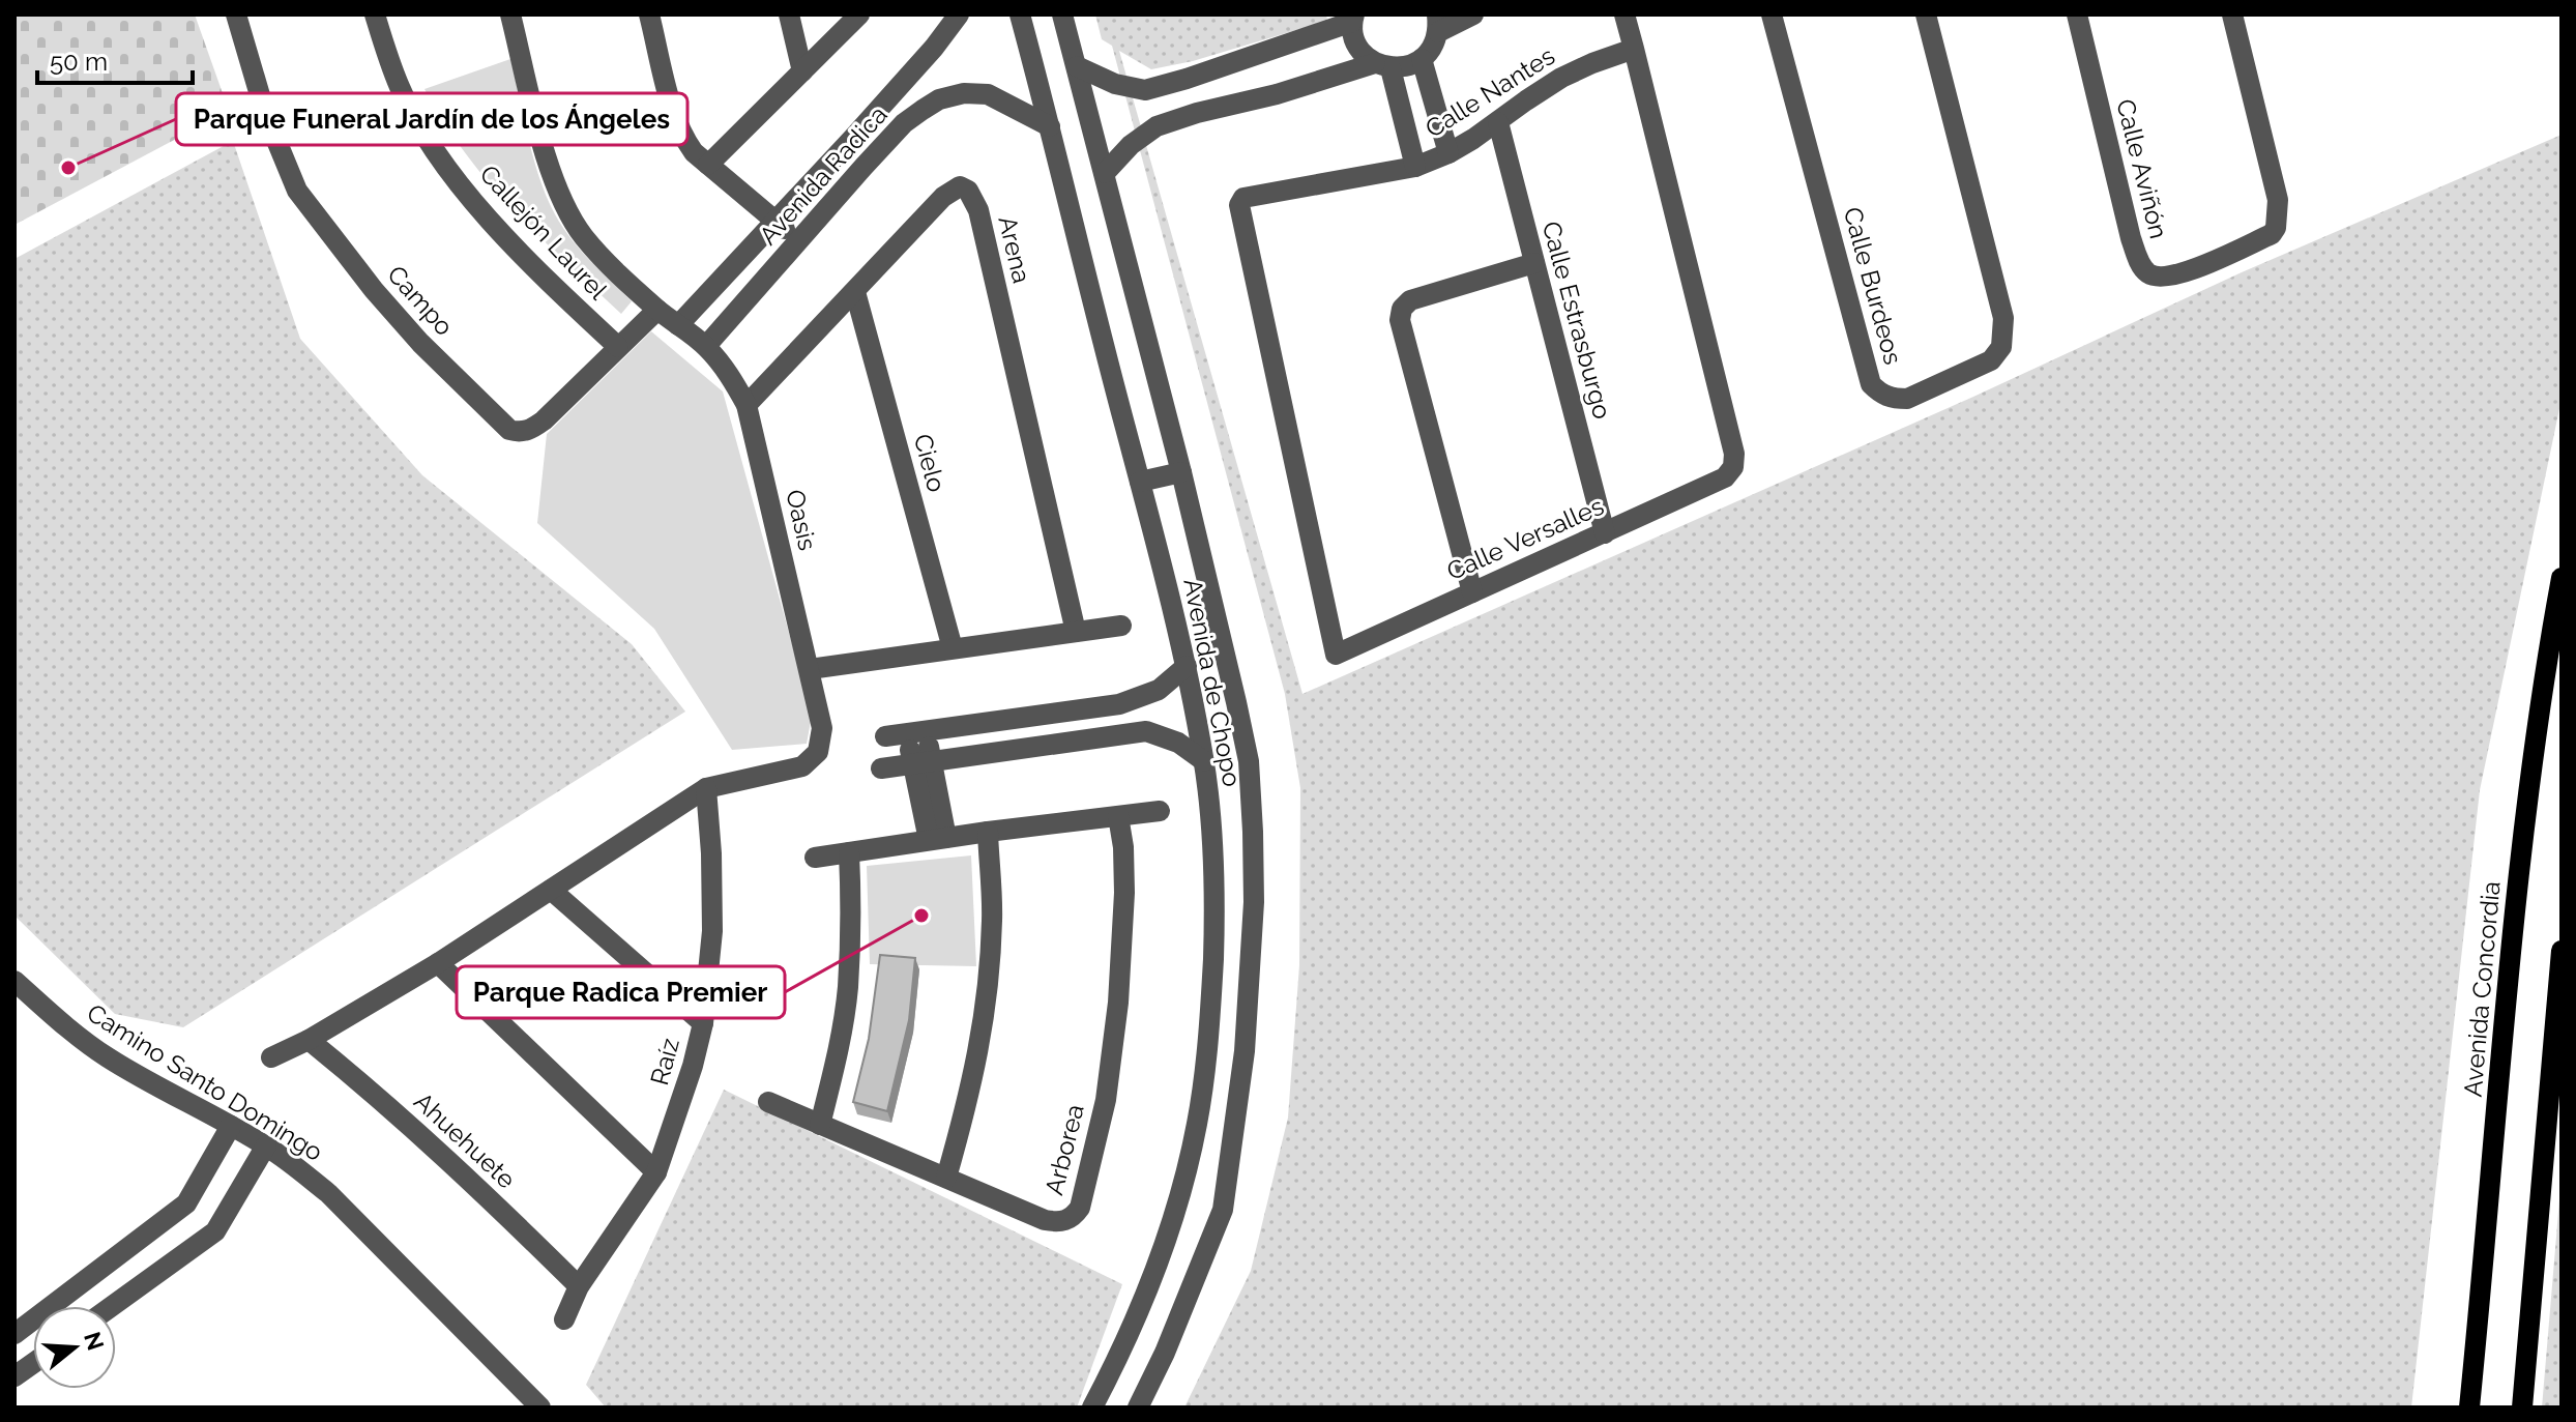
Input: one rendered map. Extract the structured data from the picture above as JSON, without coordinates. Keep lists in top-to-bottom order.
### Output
{
  "streets": {
    "main road": ["Avenida Concordia"],
    "street": [
      "Calle Nantes",
      "Calle Aviñón",
      "Avenida Radica",
      "Callejón Laurel",
      "Arena",
      "Calle Burdeos",
      "Campo",
      "Calle Estrasburgo",
      "Cielo",
      "Oasis",
      "Calle Versalles",
      "Avenida de Chopo",
      "Raíz",
      "Camino Santo Domingo",
      "Ahuehuete",
      "Arborea"
    ]
  },
  "crossings": [
    ["Calle Nantes", "Calle Estrasburgo"],
    ["Calle Nantes", "Calle Versalles"],
    ["Avenida Radica", "Oasis"],
    ["Avenida Radica", "Avenida de Chopo"],
    ["Callejón Laurel", "Campo"],
    ["Arena", "Cielo"],
    ["Arena", "Oasis"],
    ["Campo", "Oasis"],
    ["Calle Estrasburgo", "Calle Versalles"],
    ["Oasis", "Raíz"],
    ["Raíz", "Ahuehuete"]
  ],
  "places": ["Parque Funeral Jardín de los Ángeles", "Parque Radica Premier"],
  "scale_bar": "50 m",
  "north": "right"
}
